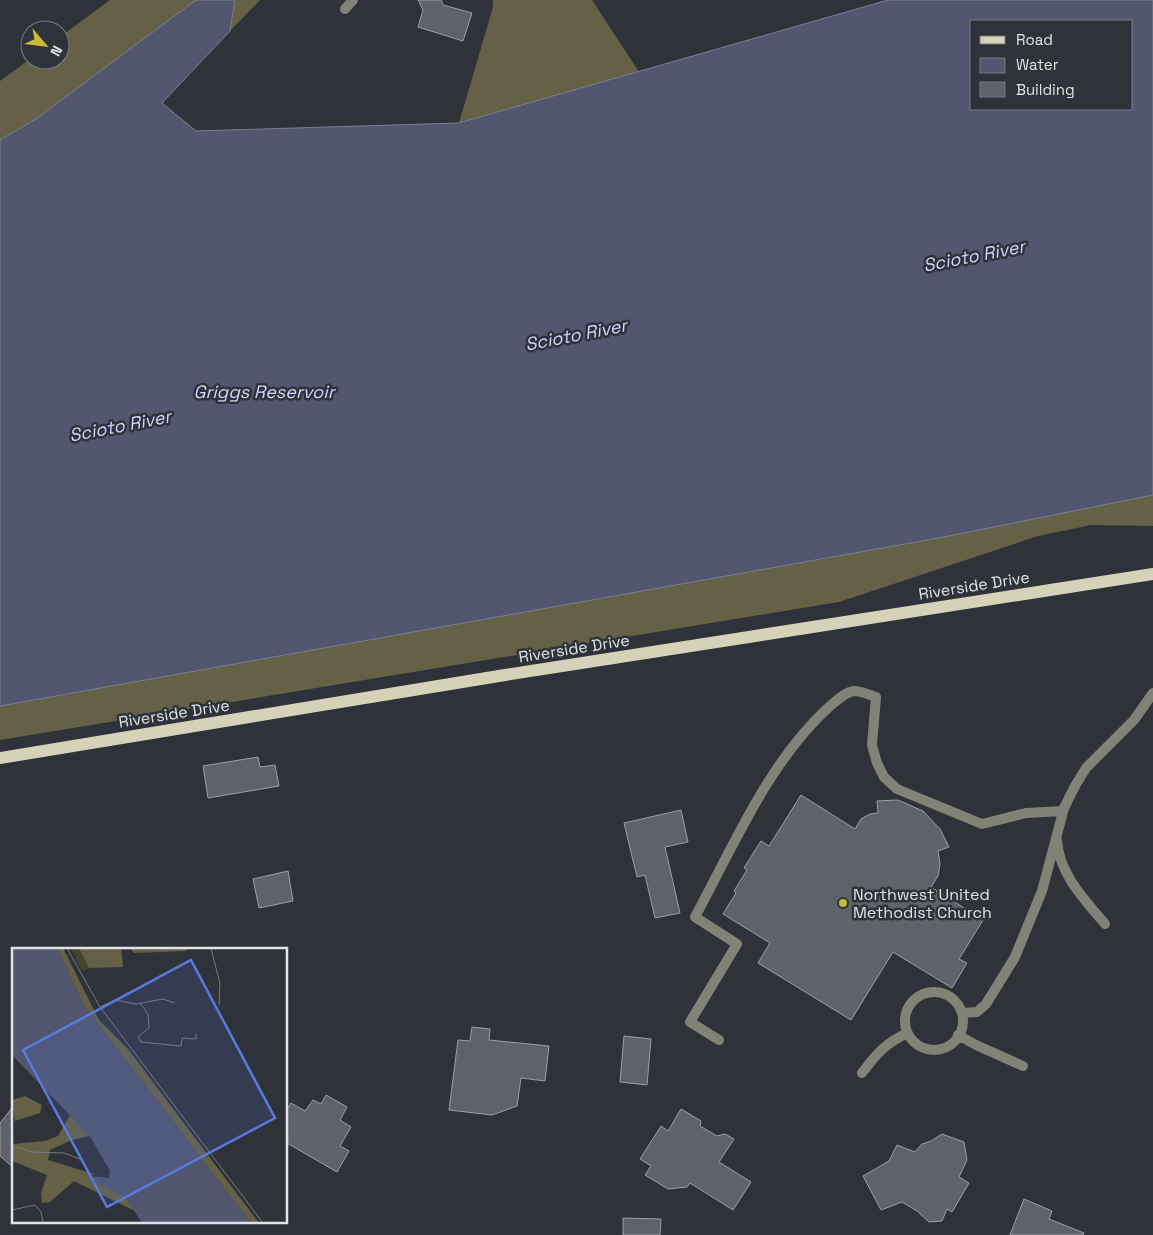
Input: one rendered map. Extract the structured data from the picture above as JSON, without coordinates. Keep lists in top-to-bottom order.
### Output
{
  "streets": {
    "main road": ["Riverside Drive"]
  },
  "water": ["Scioto River", "Griggs Reservoir"],
  "places": ["Northwest United Methodist Church"],
  "legend": ["Road", "Water", "Building"],
  "north": "bottom right"
}
